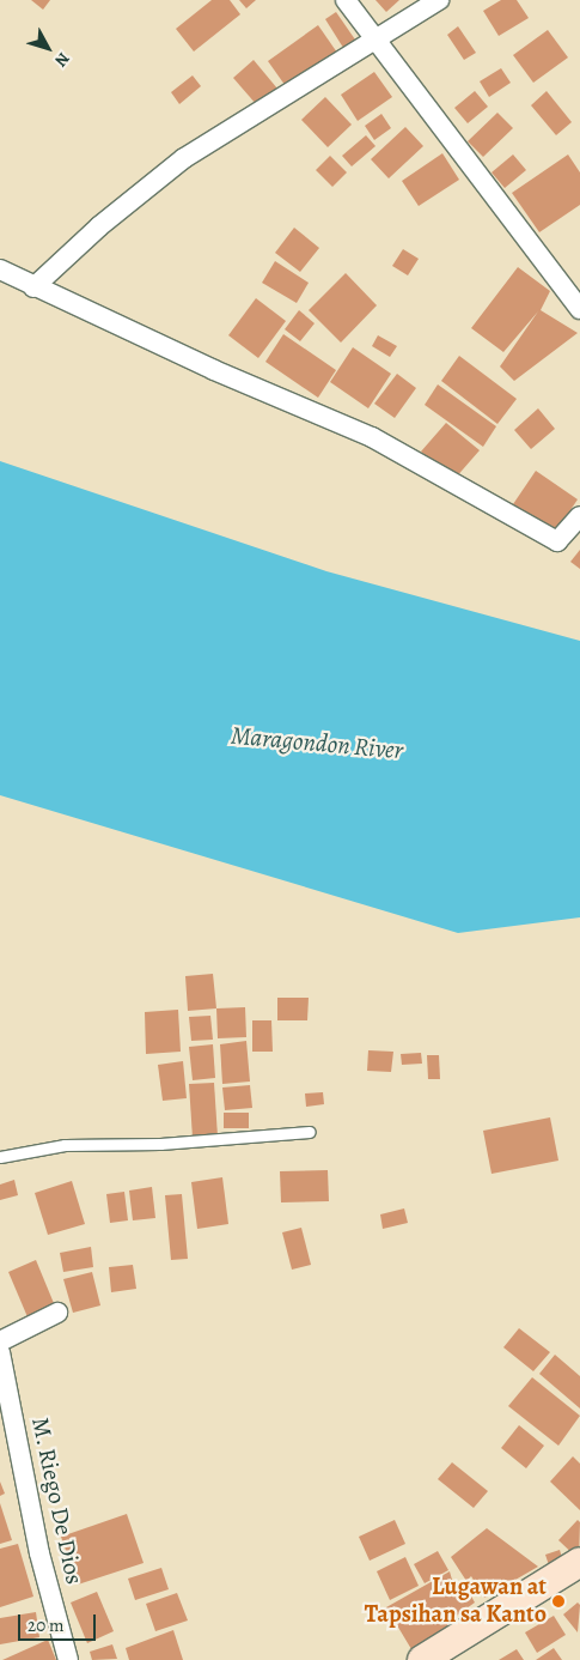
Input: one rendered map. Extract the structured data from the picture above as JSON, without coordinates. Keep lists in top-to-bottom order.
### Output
{
  "streets": {
    "street": ["M. Riego De Dios"]
  },
  "water": ["Maragondon River"],
  "places": ["Lugawan at Tapsihan sa Kanto"],
  "scale_bar": "20 m",
  "north": "bottom right"
}
